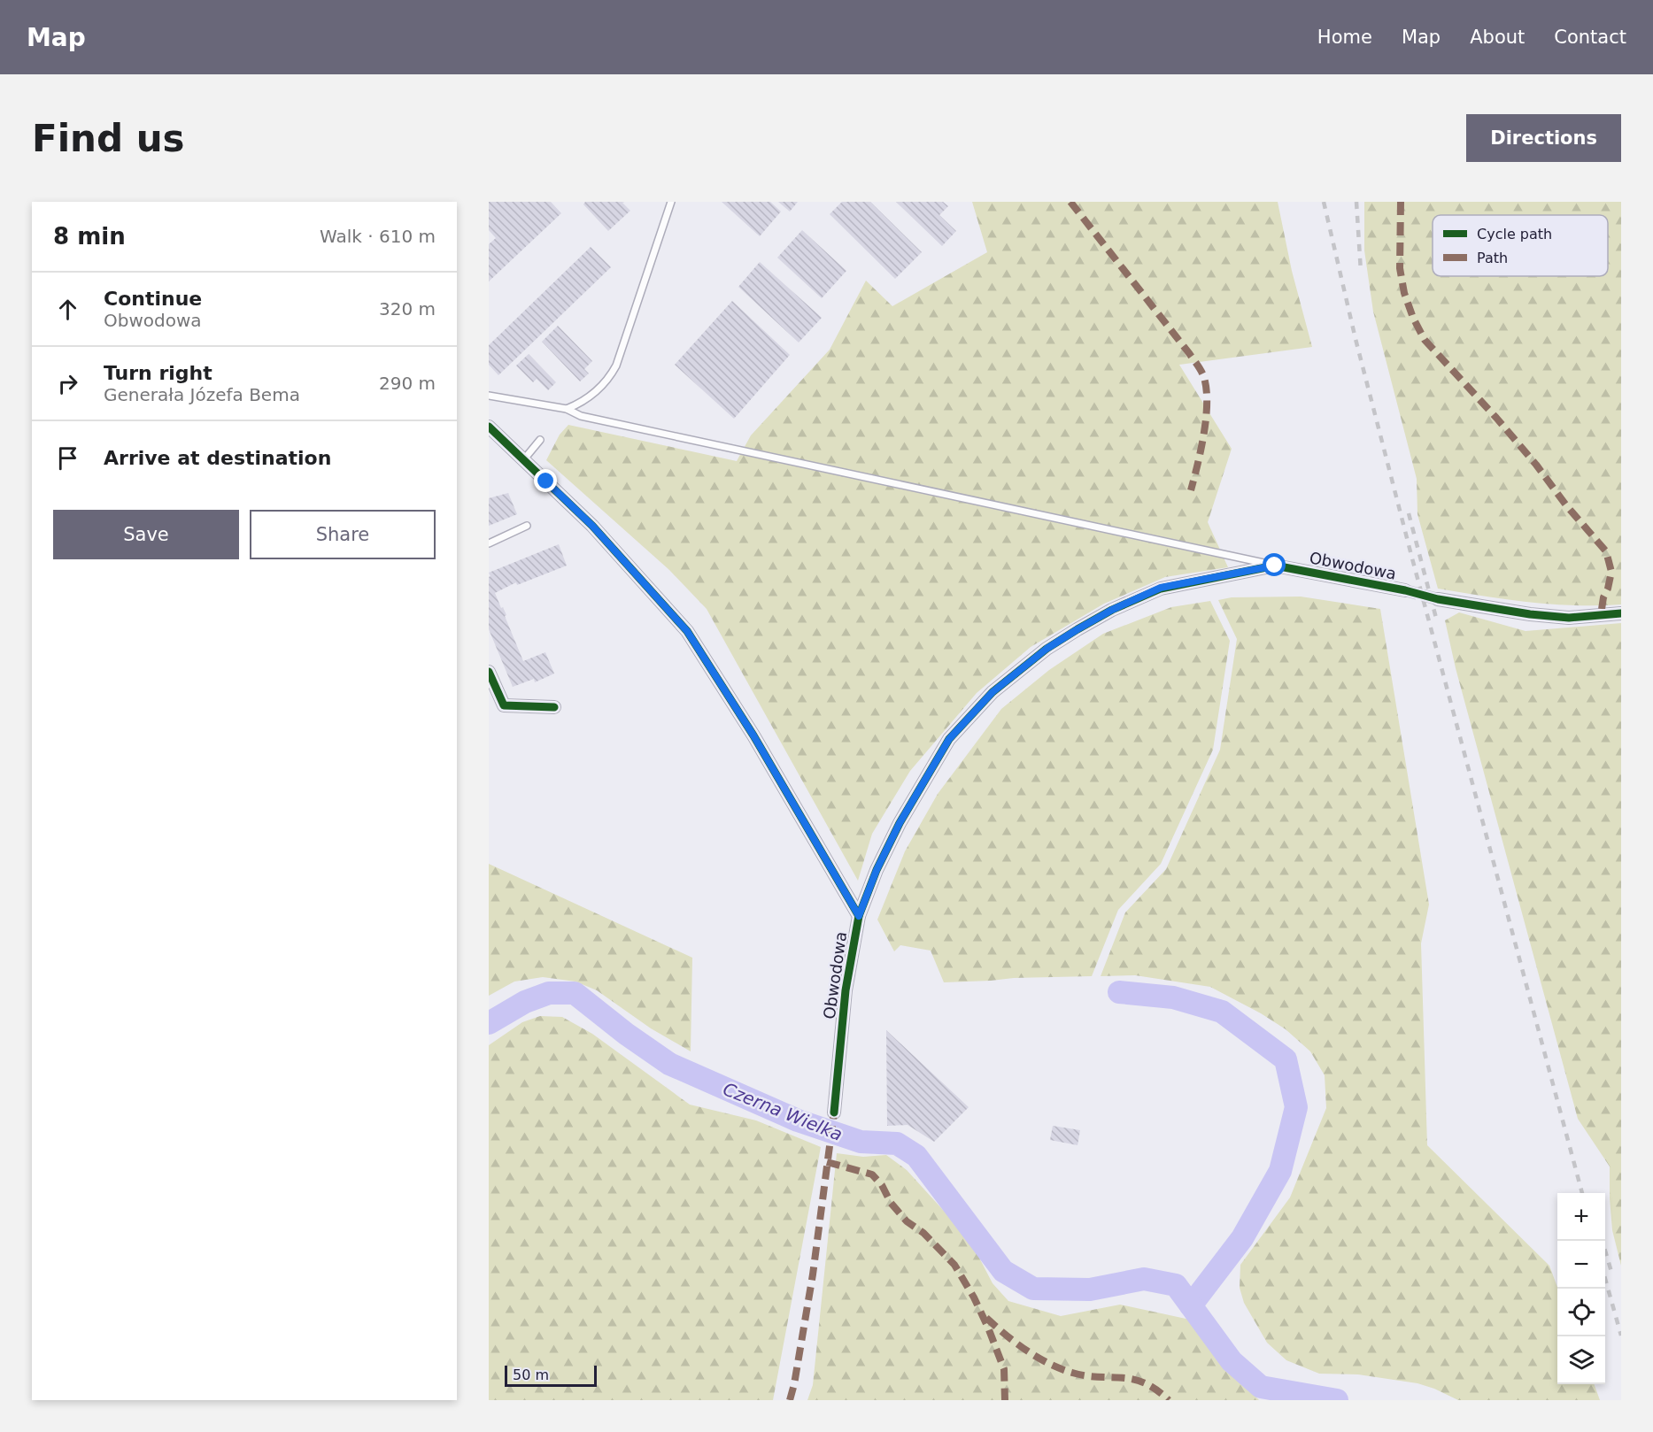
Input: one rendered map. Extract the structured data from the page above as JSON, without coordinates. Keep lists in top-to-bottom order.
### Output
{
  "streets": {
    "street": ["Obwodowa"]
  },
  "water": ["Czerna Wielka"],
  "legend": ["Cycle path", "Path"],
  "scale_bar": "50 m",
  "page": {
    "header": "Map",
    "nav": [
      "Home",
      "Map",
      "About",
      "Contact"
    ],
    "buttons": [
      "Directions",
      ["Save", "Share"]
    ],
    "title": "Find us",
    "heading": ["8 min", "Walk · 610 m"],
    "list": [
      ["Continue", "Obwodowa", "320 m"],
      ["Turn right", "Generała Józefa Bema", "290 m"],
      "Arrive at destination"
    ],
    "map_buttons": ["+", "−"],
    "scale": "50 m"
  }
}
